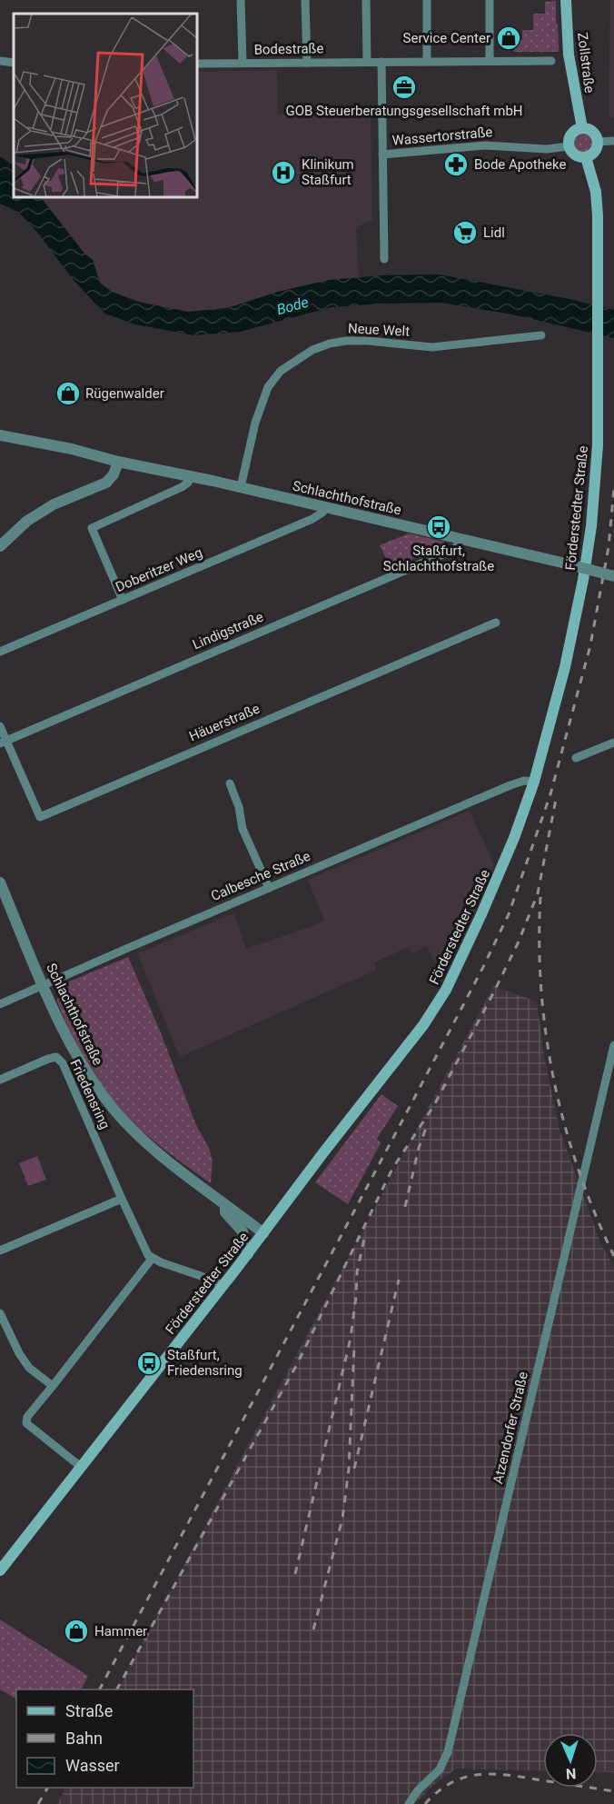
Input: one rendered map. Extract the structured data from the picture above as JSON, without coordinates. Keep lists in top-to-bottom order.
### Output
{
  "streets": {
    "main road": ["Zollstraße", "Förderstedter Straße"],
    "street": [
      "Bodestraße",
      "Wassertorstraße",
      "Neue Welt",
      "Schlachthofstraße",
      "Doberitzer Weg",
      "Lindigstraße",
      "Häuerstraße",
      "Calbesche Straße",
      "Friedensring",
      "Atzendorfer Straße"
    ]
  },
  "crossings": [
    ["Zollstraße", "Wassertorstraße"],
    ["Zollstraße", "Förderstedter Straße"],
    ["Wassertorstraße", "Förderstedter Straße"],
    ["Neue Welt", "Schlachthofstraße"],
    ["Schlachthofstraße", "Förderstedter Straße"],
    ["Schlachthofstraße", "Doberitzer Weg"],
    ["Schlachthofstraße", "Lindigstraße"],
    ["Schlachthofstraße", "Calbesche Straße"],
    ["Förderstedter Straße", "Calbesche Straße"],
    ["Lindigstraße", "Häuerstraße"]
  ],
  "water": ["Bode"],
  "places": {
    "shop": ["Service Center", "Rügenwalder", "Hammer"],
    "office": ["GOB Steuerberatungsgesellschaft mbH"],
    "pharmacy": ["Bode Apotheke"],
    "hospital": ["Klinikum Staßfurt"],
    "supermarket": ["Lidl"],
    "bus stop": ["Staßfurt, Schlachthofstraße", "Staßfurt, Friedensring"]
  },
  "legend": ["Straße", "Bahn", "Wasser"],
  "north": "bottom"
}
